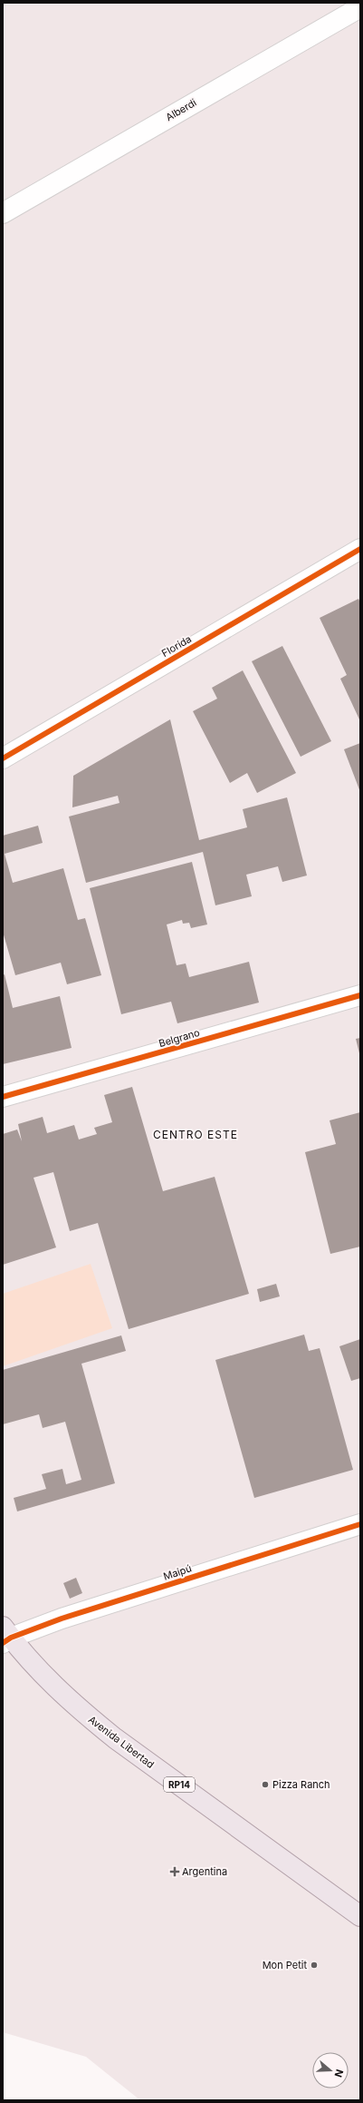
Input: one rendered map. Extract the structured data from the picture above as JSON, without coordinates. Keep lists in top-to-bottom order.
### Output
{
  "streets": {
    "main road": ["Avenida Libertad", "RP14"],
    "street": [
      "Alberdi",
      "Florida",
      "Belgrano",
      "Maipú"
    ]
  },
  "crossings": [
    ["Maipú", "Avenida Libertad"]
  ],
  "districts": ["CENTRO ESTE"],
  "places": {
    "other": ["Pizza Ranch", "Mon Petit"],
    "health": ["Argentina"]
  },
  "north": "right"
}
